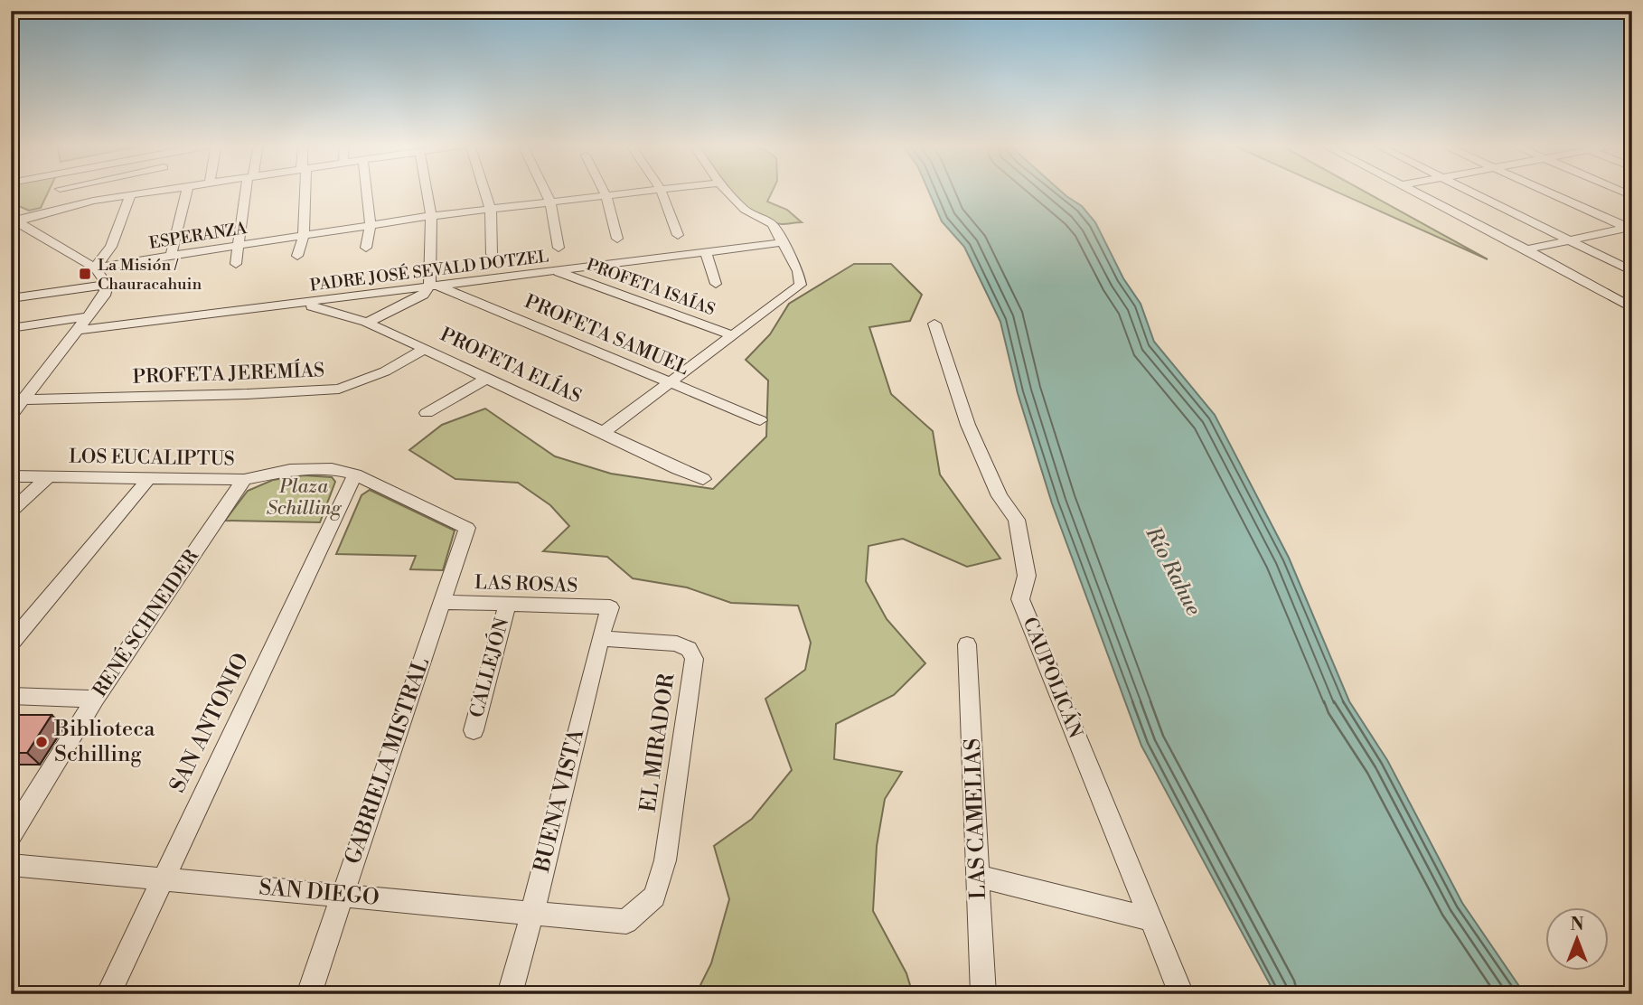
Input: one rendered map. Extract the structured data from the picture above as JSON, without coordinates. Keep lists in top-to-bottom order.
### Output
{
  "streets": {
    "street": [
      "ESPERANZA",
      "PADRE JOSÉ SEVALD DOTZEL",
      "PROFETA ISAÍAS",
      "PROFETA SAMUEL",
      "PROFETA ELÍAS",
      "PROFETA JEREMÍAS",
      "LOS EUCALIPTUS",
      "LAS ROSAS",
      "RENÉ SCHNEIDER",
      "CALLEJÓN",
      "CAUPOLICÁN",
      "SAN ANTONIO",
      "EL MIRADOR",
      "GABRIELA MISTRAL",
      "BUENA VISTA",
      "LAS CAMELIAS",
      "SAN DIEGO"
    ]
  },
  "crossings": [
    ["PADRE JOSÉ SEVALD DOTZEL", "PROFETA ISAÍAS"],
    ["PADRE JOSÉ SEVALD DOTZEL", "PROFETA SAMUEL"],
    ["PADRE JOSÉ SEVALD DOTZEL", "PROFETA ELÍAS"],
    ["PROFETA ELÍAS", "PROFETA JEREMÍAS"],
    ["LOS EUCALIPTUS", "RENÉ SCHNEIDER"],
    ["LOS EUCALIPTUS", "SAN ANTONIO"],
    ["LOS EUCALIPTUS", "GABRIELA MISTRAL"],
    ["LAS ROSAS", "CALLEJÓN"],
    ["LAS ROSAS", "GABRIELA MISTRAL"],
    ["LAS ROSAS", "BUENA VISTA"],
    ["SAN ANTONIO", "SAN DIEGO"],
    ["EL MIRADOR", "BUENA VISTA"],
    ["EL MIRADOR", "SAN DIEGO"],
    ["GABRIELA MISTRAL", "SAN DIEGO"],
    ["BUENA VISTA", "SAN DIEGO"]
  ],
  "water": ["Río Rahue"],
  "parks": ["Plaza Schilling"],
  "places": {
    "transit": ["La Misión / Chauracahuin"],
    "other": ["Biblioteca Schilling"]
  },
  "north": "top"
}
